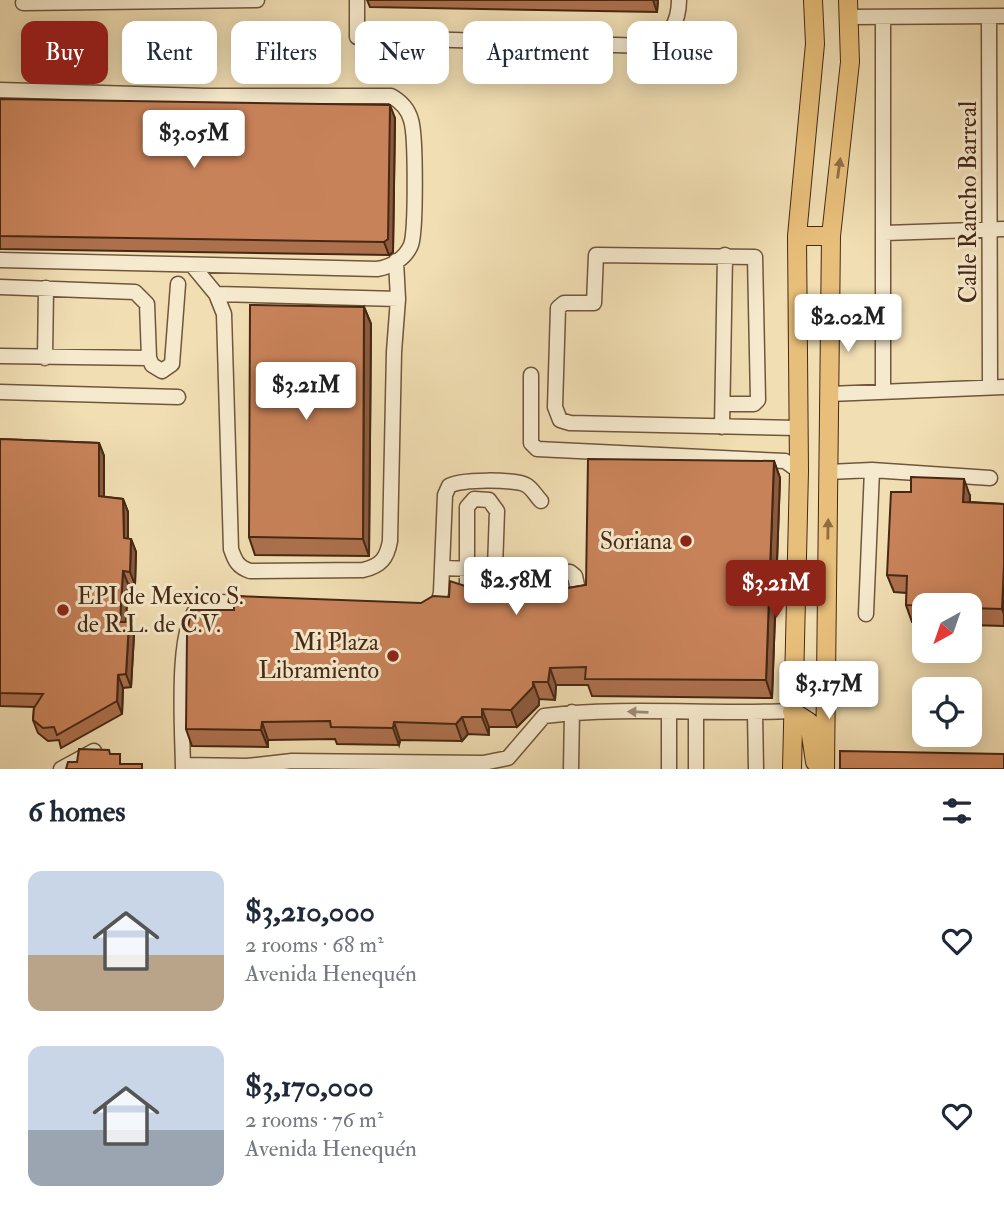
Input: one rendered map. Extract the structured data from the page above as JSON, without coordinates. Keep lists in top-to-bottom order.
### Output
{
  "streets": {
    "street": ["Calle Rancho Barreal"]
  },
  "places": ["Soriana", "EPI de Mexico S. de R.L. de C.V.", "Mi Plaza Libramiento"],
  "north": "bottom left",
  "page": {
    "chip": [
      "Buy",
      "Rent",
      "Filters",
      "New",
      "Apartment",
      "House"
    ],
    "price": [
      "$3.05M",
      "$2.02M",
      "$3.21M",
      "$2.58M",
      "$3.21M",
      "$3.17M"
    ],
    "heading": "6 homes",
    "list": [
      {
        "name": "$3,210,000",
        "note": "2 rooms · 68 m² · Avenida Henequén"
      },
      {
        "name": "$3,170,000",
        "note": "2 rooms · 76 m² · Avenida Henequén"
      }
    ]
  }
}
